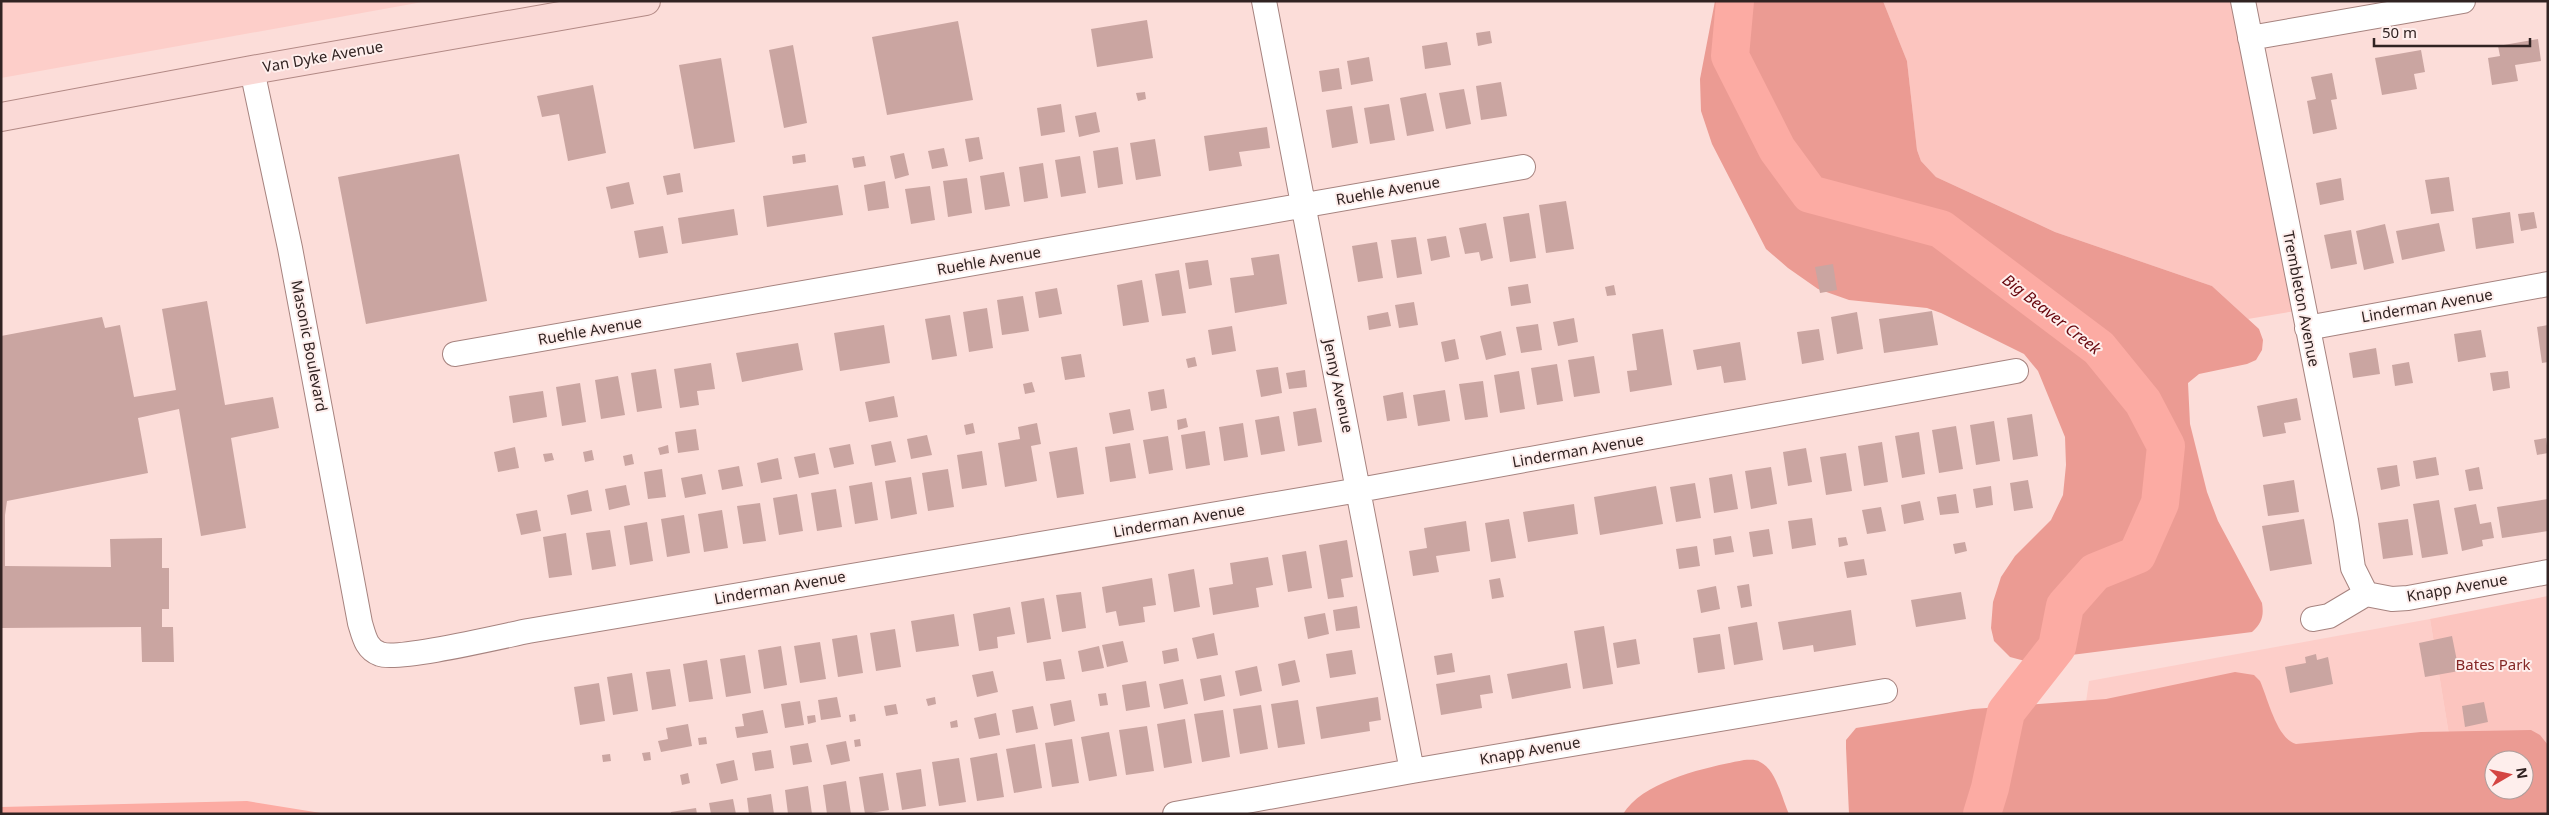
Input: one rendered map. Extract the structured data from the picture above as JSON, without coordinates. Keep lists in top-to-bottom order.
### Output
{
  "streets": {
    "main road": ["Van Dyke Avenue"],
    "street": [
      "Ruehle Avenue",
      "Trembleton Avenue",
      "Linderman Avenue",
      "Masonic Boulevard",
      "Jenny Avenue",
      "Knapp Avenue"
    ]
  },
  "crossings": [
    ["Van Dyke Avenue", "Masonic Boulevard"],
    ["Ruehle Avenue", "Jenny Avenue"],
    ["Trembleton Avenue", "Linderman Avenue"],
    ["Trembleton Avenue", "Knapp Avenue"],
    ["Linderman Avenue", "Masonic Boulevard"],
    ["Linderman Avenue", "Jenny Avenue"],
    ["Jenny Avenue", "Knapp Avenue"]
  ],
  "water": ["Big Beaver Creek"],
  "parks": ["Bates Park"],
  "scale_bar": "50 m",
  "north": "right"
}
